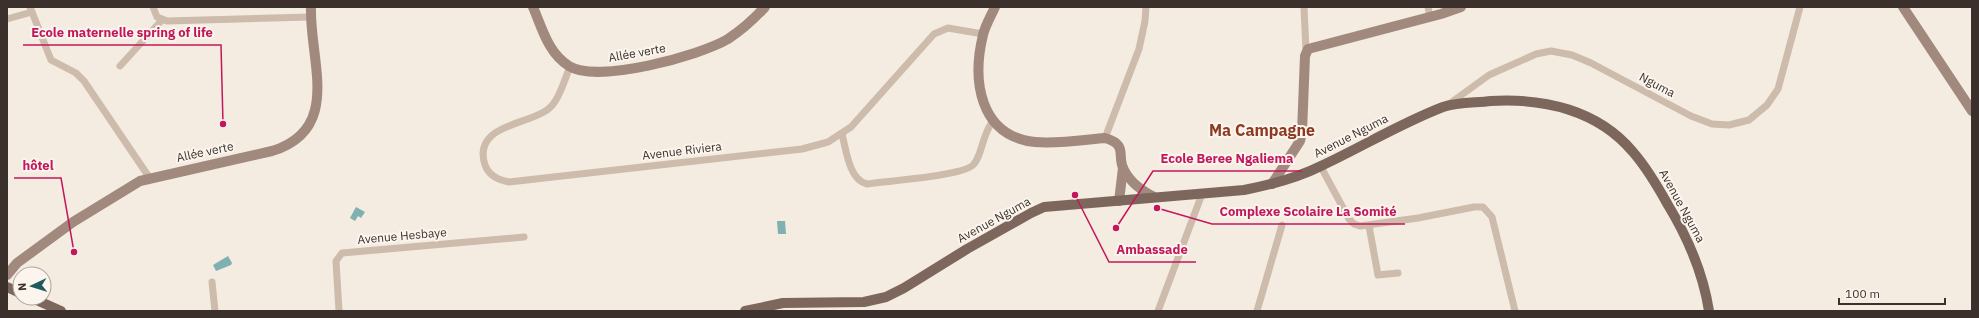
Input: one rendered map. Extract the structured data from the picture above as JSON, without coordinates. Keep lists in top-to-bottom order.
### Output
{
  "streets": {
    "main road": ["Avenue Nguma"],
    "street": [
      "Allée verte",
      "Nguma",
      "Avenue Riviera",
      "Avenue Hesbaye"
    ]
  },
  "crossings": [
    ["Allée verte", "Avenue Riviera"],
    ["Nguma", "Avenue Nguma"]
  ],
  "districts": ["Ma Campagne"],
  "places": [
    "Ecole maternelle spring of life",
    "Ambassade",
    "Complexe Scolaire La Somité",
    "Ecole Beree Ngaliema",
    "hôtel"
  ],
  "scale_bar": "100 m",
  "north": "left"
}
